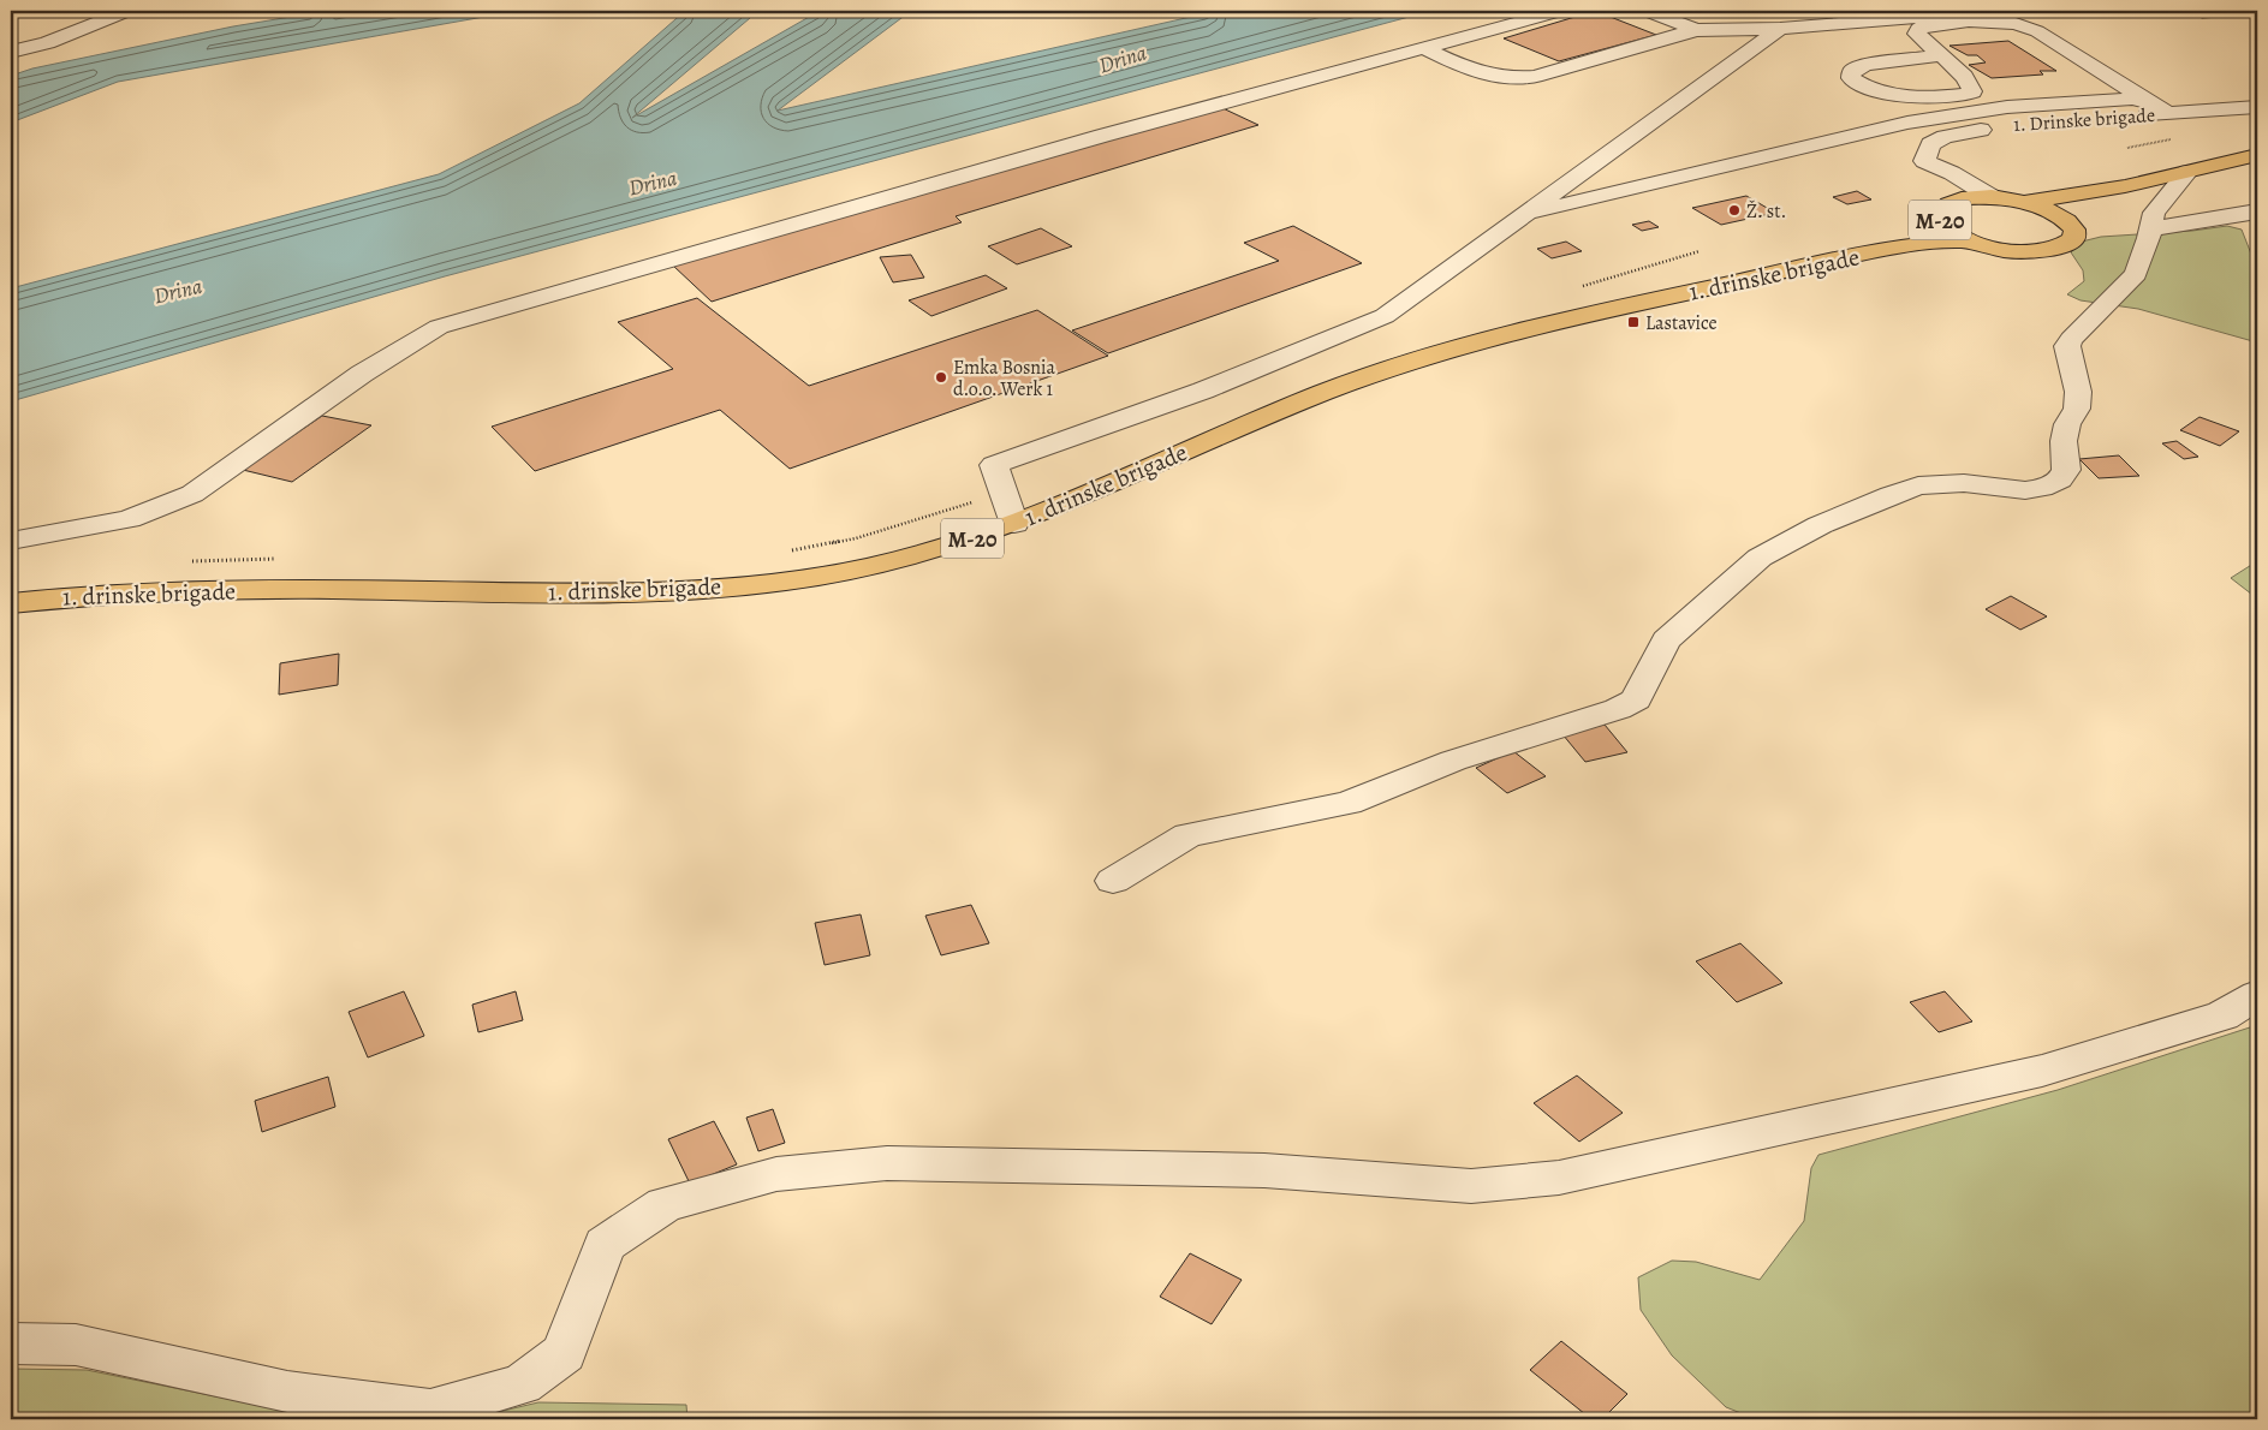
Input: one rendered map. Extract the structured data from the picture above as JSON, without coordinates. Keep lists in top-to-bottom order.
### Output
{
  "streets": {
    "main road": ["M-20", "1. drinske brigade"],
    "street": ["1. Drinske brigade"]
  },
  "crossings": [
    ["M-20", "1. drinske brigade"]
  ],
  "water": ["Drina"],
  "places": {
    "other": ["Ž. st.", "Emka Bosnia d.o.o. Werk 1"],
    "transit": ["Lastavice"]
  }
}
